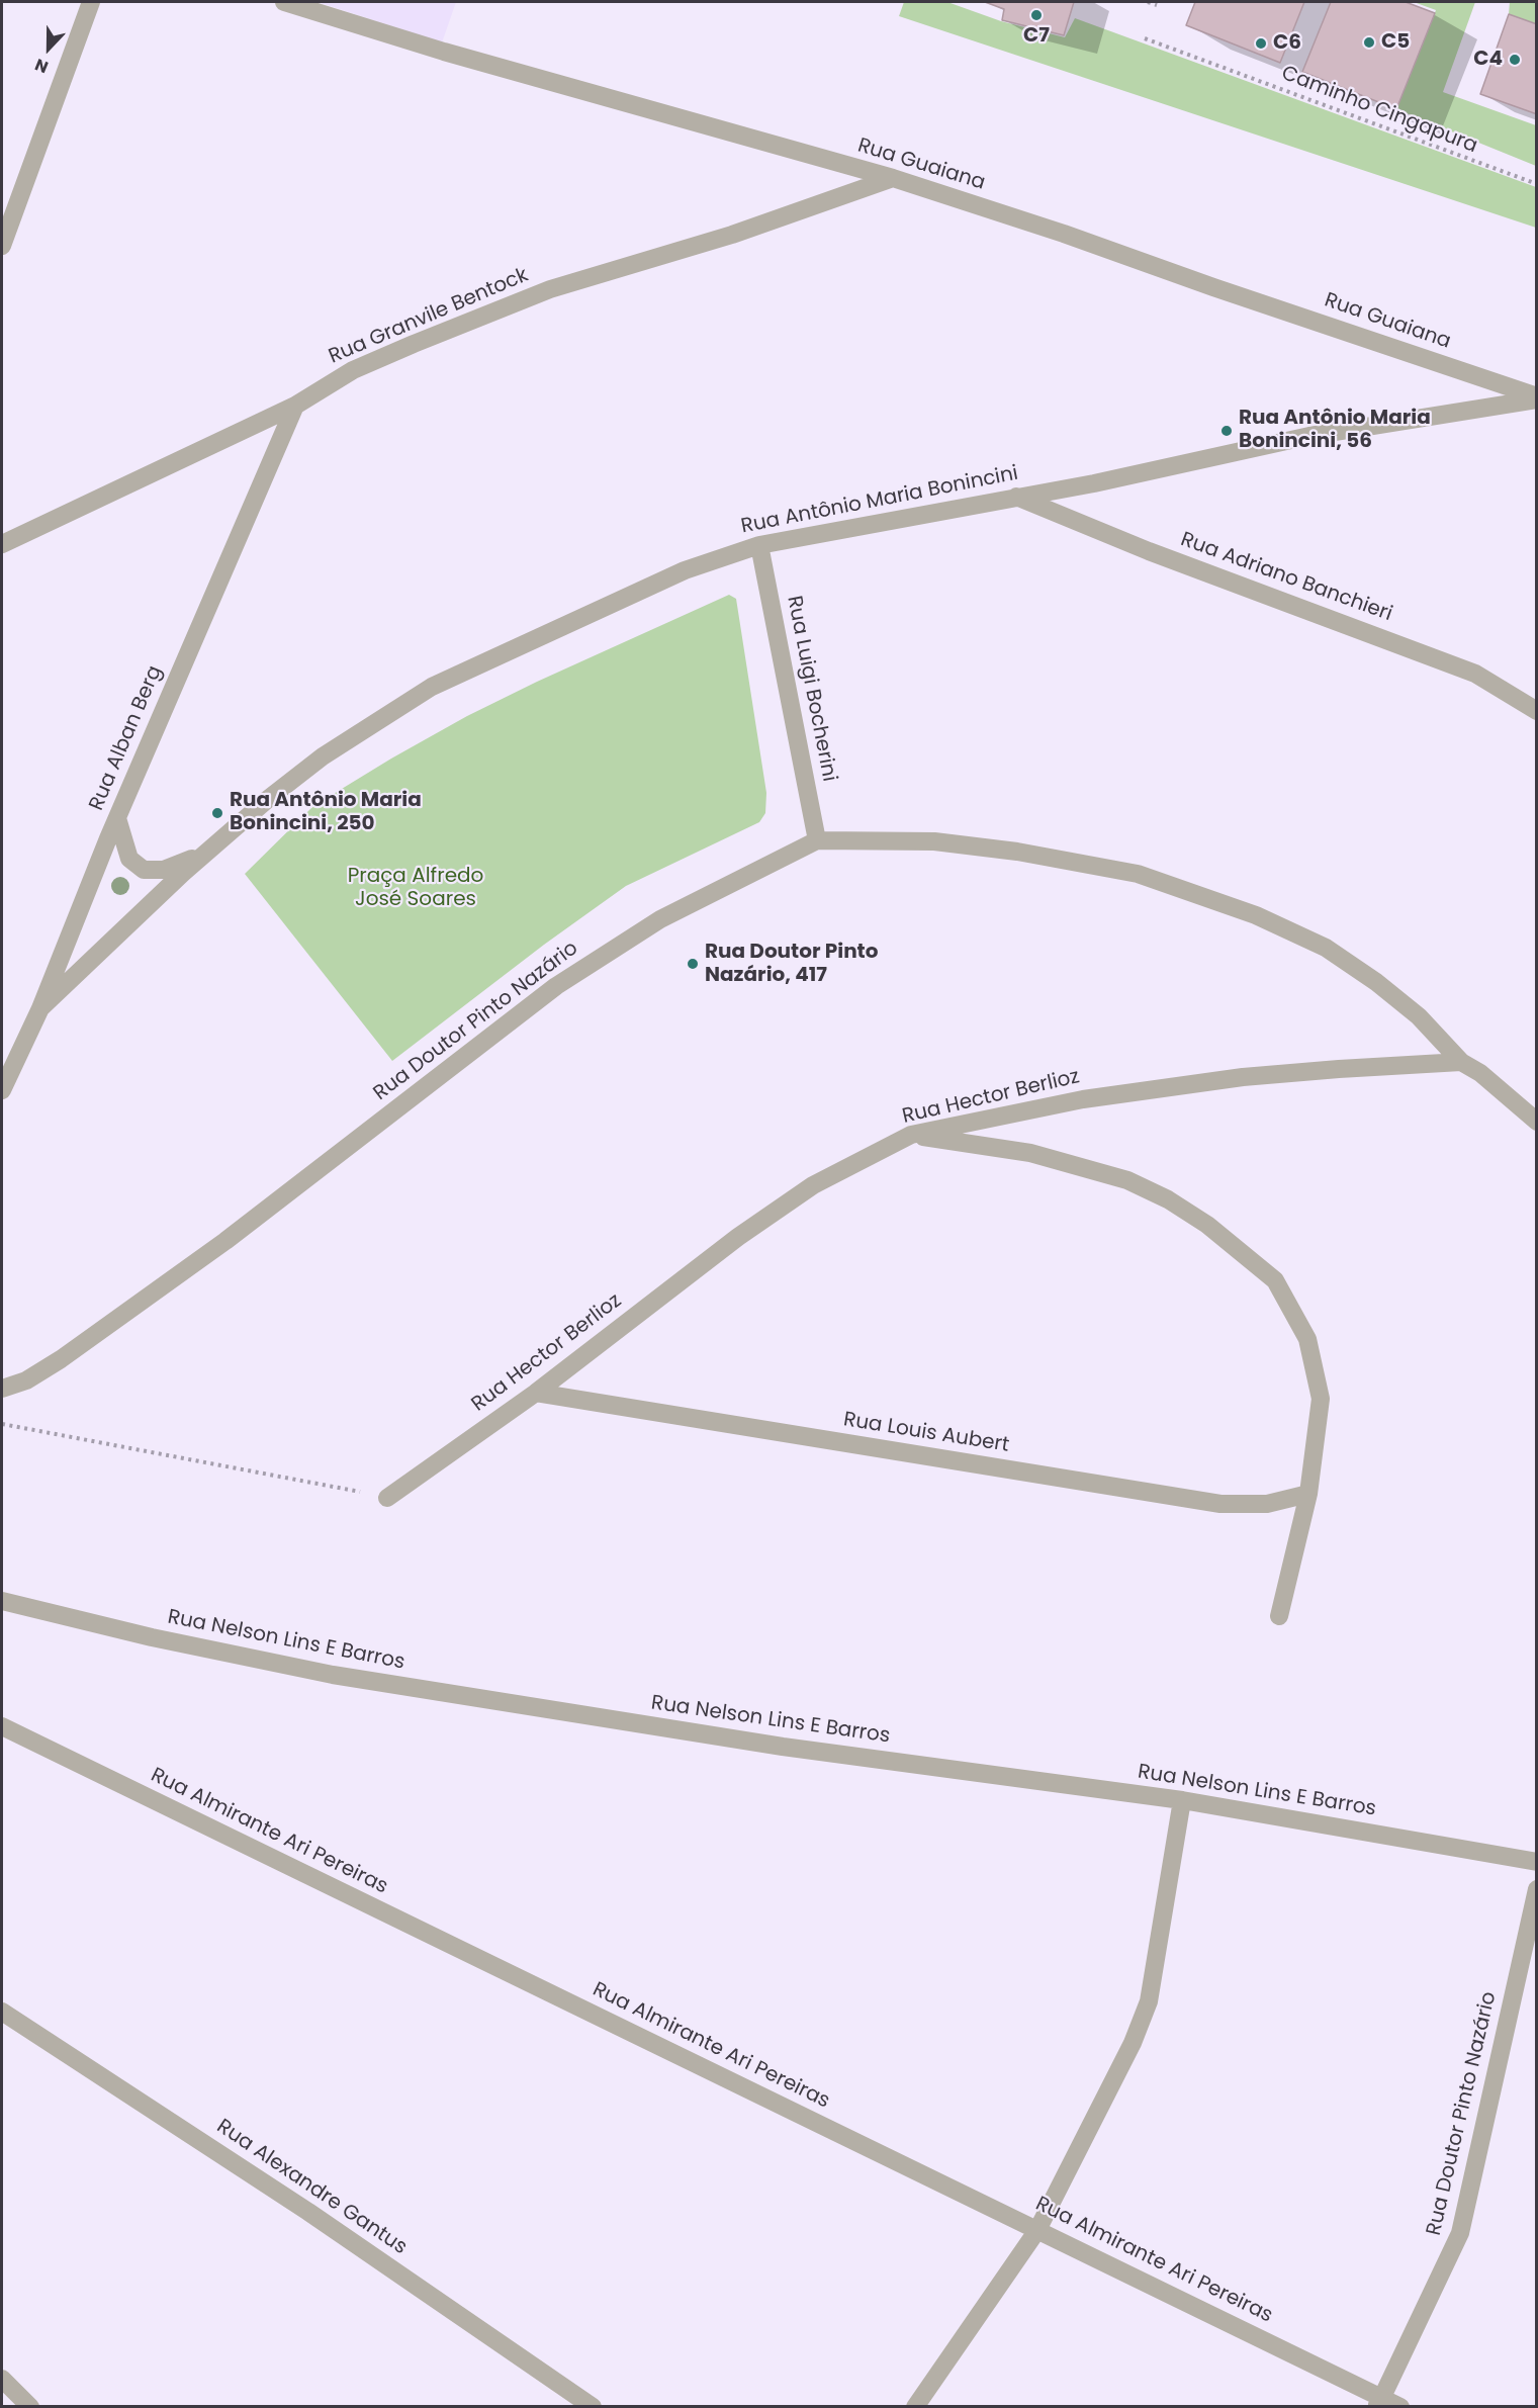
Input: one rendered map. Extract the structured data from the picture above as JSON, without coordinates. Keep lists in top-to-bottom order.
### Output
{
  "streets": {
    "street": [
      "Rua Guaiana",
      "Rua Granvile Bentock",
      "Rua Antônio Maria Bonincini",
      "Rua Adriano Banchieri",
      "Rua Luigi Bocherini",
      "Rua Alban Berg",
      "Rua Doutor Pinto Nazário",
      "Rua Hector Berlioz",
      "Rua Louis Aubert",
      "Rua Nelson Lins E Barros",
      "Rua Almirante Ari Pereiras",
      "Rua Alexandre Gantus"
    ],
    "path": ["Caminho Cingapura"]
  },
  "crossings": [
    ["Rua Guaiana", "Rua Granvile Bentock"],
    ["Rua Guaiana", "Rua Antônio Maria Bonincini"],
    ["Rua Granvile Bentock", "Rua Alban Berg"],
    ["Rua Antônio Maria Bonincini", "Rua Adriano Banchieri"],
    ["Rua Antônio Maria Bonincini", "Rua Luigi Bocherini"],
    ["Rua Antônio Maria Bonincini", "Rua Alban Berg"],
    ["Rua Luigi Bocherini", "Rua Doutor Pinto Nazário"],
    ["Rua Doutor Pinto Nazário", "Rua Hector Berlioz"],
    ["Rua Doutor Pinto Nazário", "Rua Almirante Ari Pereiras"],
    ["Rua Hector Berlioz", "Rua Louis Aubert"]
  ],
  "parks": ["Praça Alfredo José Soares"],
  "places": [
    "C7",
    "C5",
    "C6",
    "C4",
    "Rua Antônio Maria Bonincini, 56",
    "Rua Antônio Maria Bonincini, 250",
    "Rua Doutor Pinto Nazário, 417"
  ],
  "north": "bottom"
}
